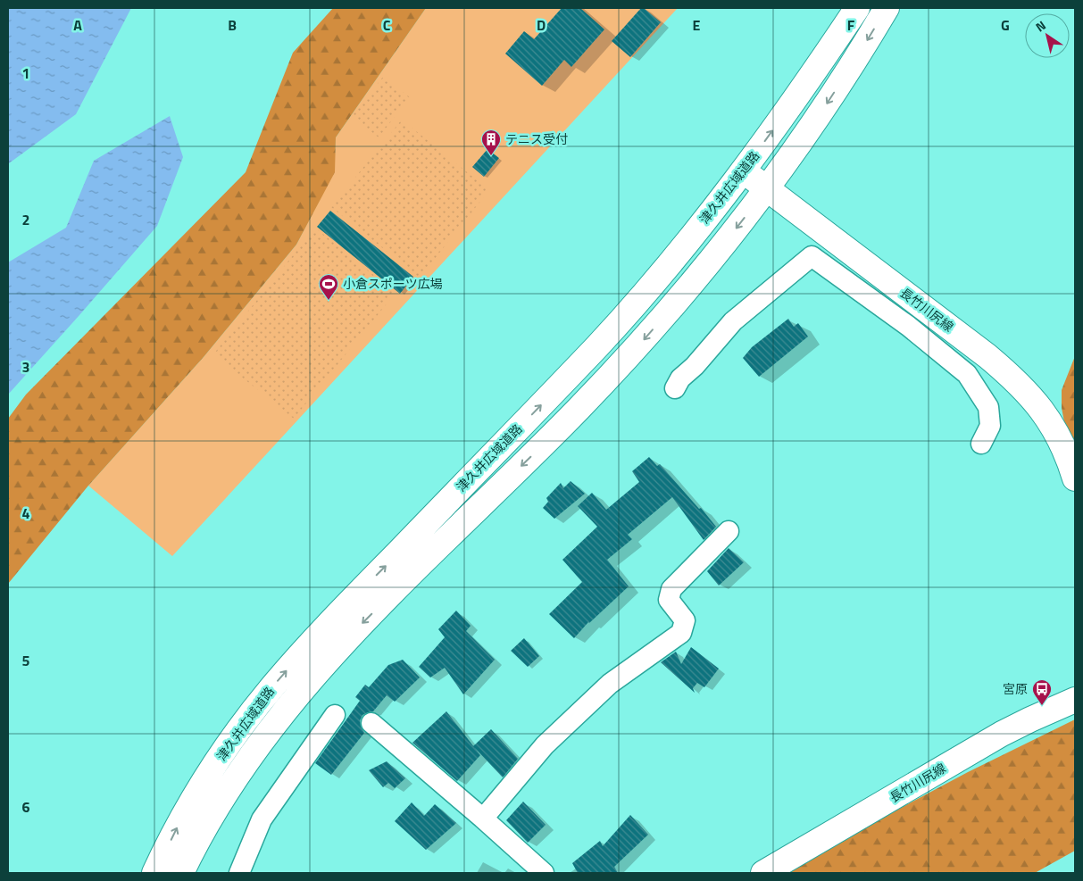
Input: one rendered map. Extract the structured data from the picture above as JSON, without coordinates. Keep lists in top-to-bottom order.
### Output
{
  "streets": {
    "main road": ["津久井広域道路", "長竹川尻線"]
  },
  "crossings": [
    ["津久井広域道路", "長竹川尻線"]
  ],
  "places": {
    "building": ["テニス受付"],
    "sports": ["小倉スポーツ広場"],
    "bus stop": ["宮原"]
  },
  "north": "top left",
  "grid": {
    "columns": [
      "A",
      "B",
      "C",
      "D",
      "E",
      "F",
      "G"
    ],
    "rows": [
      "1",
      "2",
      "3",
      "4",
      "5",
      "6"
    ]
  }
}
